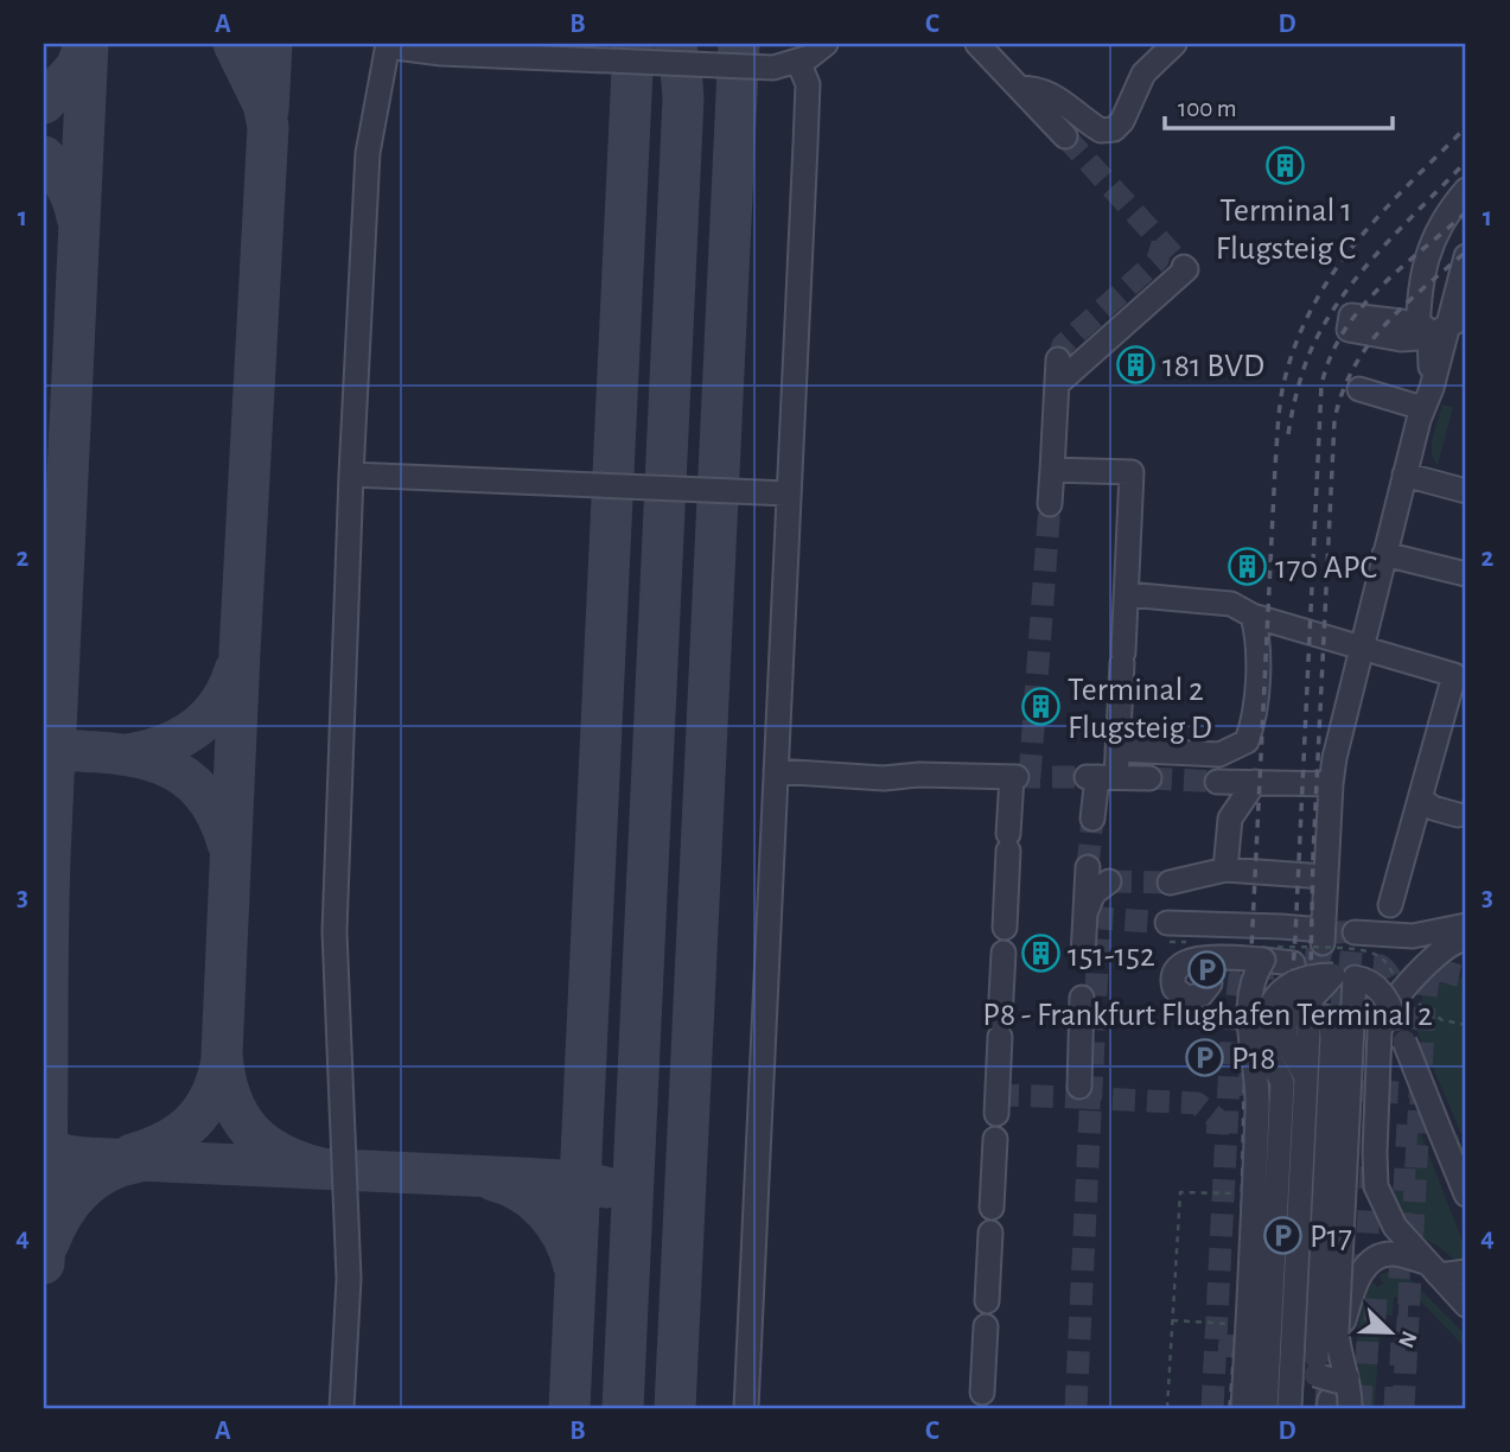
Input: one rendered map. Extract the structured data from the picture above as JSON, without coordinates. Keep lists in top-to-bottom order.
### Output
{
  "places": {
    "building": [
      "Terminal 1 Flugsteig C",
      "181 BVD",
      "170 APC",
      "Terminal 2 Flugsteig D",
      "151-152"
    ],
    "parking": ["P8 - Frankfurt Flughafen Terminal 2", "P18", "P17"]
  },
  "scale_bar": "100 m",
  "north": "bottom right",
  "grid": {
    "columns": [
      "A",
      "B",
      "C",
      "D"
    ],
    "rows": [
      "1",
      "2",
      "3",
      "4"
    ]
  }
}
